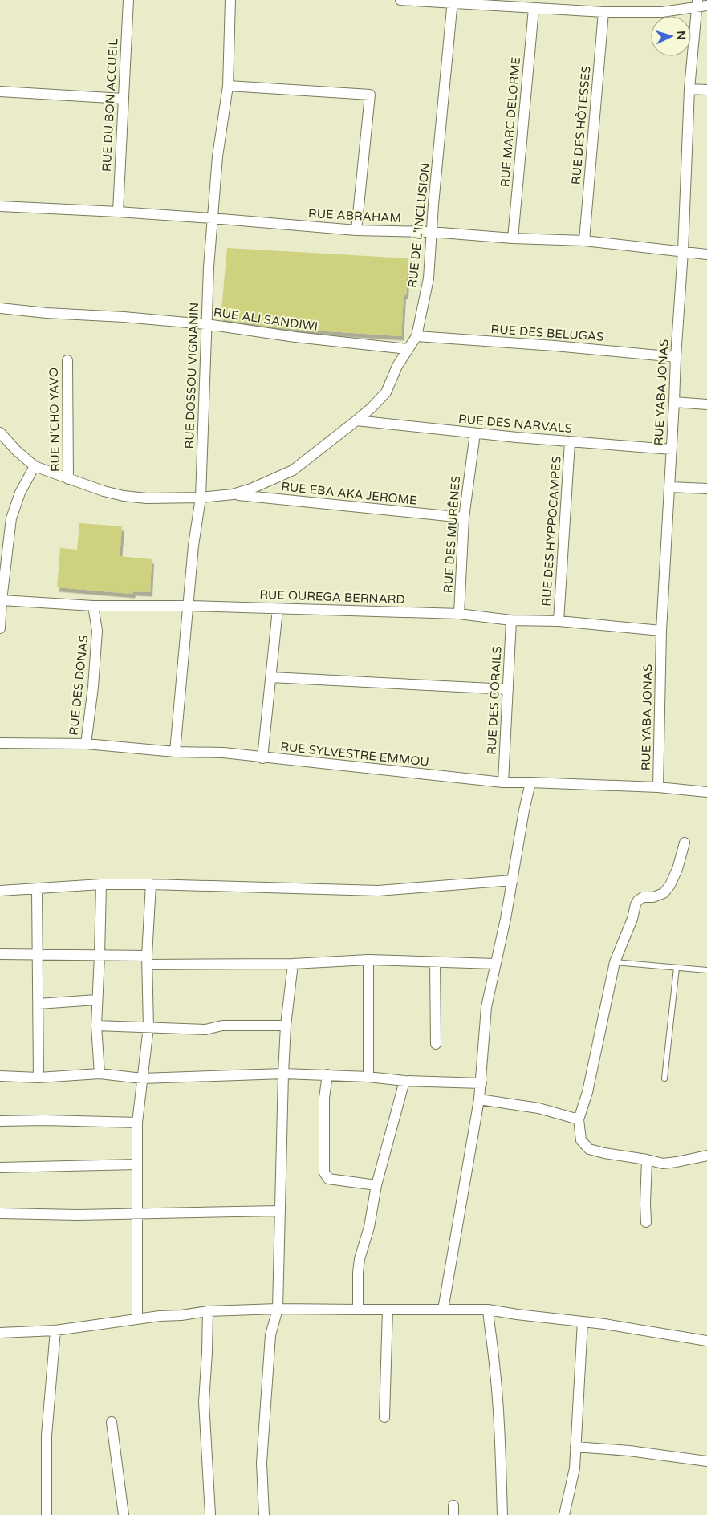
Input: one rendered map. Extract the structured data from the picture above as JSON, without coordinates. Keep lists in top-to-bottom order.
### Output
{
  "streets": {
    "street": [
      "RUE DU BON ACCUEIL",
      "RUE MARC DELORME",
      "RUE DES HÔTESSES",
      "RUE ABRAHAM",
      "RUE DE L'INCLUSION",
      "RUE ALI SANDIWI",
      "RUE DES BELUGAS",
      "RUE DOSSOU VIGNANIN",
      "RUE YABA JONAS",
      "RUE N'CHO YAVO",
      "RUE DES NARVALS",
      "RUE EBA AKA JEROME",
      "RUE DES HYPPOCAMPES",
      "RUE DES MURÊNES",
      "RUE OUREGA BERNARD",
      "RUE DES DONAS",
      "RUE DES CORAILS",
      "RUE SYLVESTRE EMMOU"
    ]
  },
  "crossings": [
    ["RUE DU BON ACCUEIL", "RUE ABRAHAM"],
    ["RUE MARC DELORME", "RUE ABRAHAM"],
    ["RUE DES HÔTESSES", "RUE ABRAHAM"],
    ["RUE ABRAHAM", "RUE DE L'INCLUSION"],
    ["RUE ABRAHAM", "RUE DOSSOU VIGNANIN"],
    ["RUE ABRAHAM", "RUE YABA JONAS"],
    ["RUE DE L'INCLUSION", "RUE ALI SANDIWI"],
    ["RUE DE L'INCLUSION", "RUE DES BELUGAS"],
    ["RUE DE L'INCLUSION", "RUE DOSSOU VIGNANIN"],
    ["RUE DE L'INCLUSION", "RUE N'CHO YAVO"],
    ["RUE DE L'INCLUSION", "RUE DES NARVALS"],
    ["RUE DE L'INCLUSION", "RUE EBA AKA JEROME"],
    ["RUE ALI SANDIWI", "RUE DOSSOU VIGNANIN"],
    ["RUE DES BELUGAS", "RUE YABA JONAS"],
    ["RUE DOSSOU VIGNANIN", "RUE OUREGA BERNARD"],
    ["RUE DOSSOU VIGNANIN", "RUE SYLVESTRE EMMOU"],
    ["RUE YABA JONAS", "RUE DES NARVALS"],
    ["RUE YABA JONAS", "RUE OUREGA BERNARD"],
    ["RUE YABA JONAS", "RUE SYLVESTRE EMMOU"],
    ["RUE DES NARVALS", "RUE DES HYPPOCAMPES"],
    ["RUE DES NARVALS", "RUE DES MURÊNES"],
    ["RUE EBA AKA JEROME", "RUE DES MURÊNES"],
    ["RUE DES HYPPOCAMPES", "RUE OUREGA BERNARD"],
    ["RUE DES MURÊNES", "RUE OUREGA BERNARD"],
    ["RUE OUREGA BERNARD", "RUE DES DONAS"],
    ["RUE OUREGA BERNARD", "RUE DES CORAILS"],
    ["RUE DES DONAS", "RUE SYLVESTRE EMMOU"],
    ["RUE DES CORAILS", "RUE SYLVESTRE EMMOU"]
  ],
  "north": "right"
}
